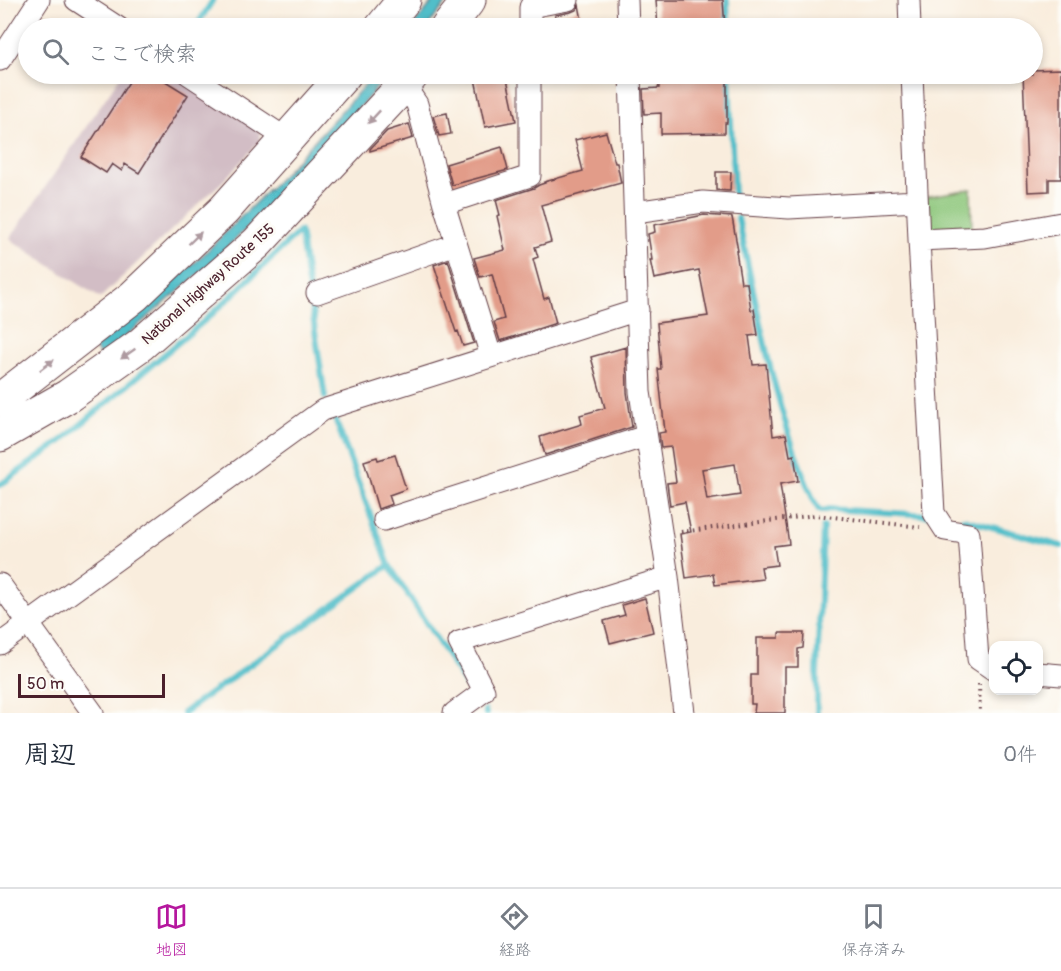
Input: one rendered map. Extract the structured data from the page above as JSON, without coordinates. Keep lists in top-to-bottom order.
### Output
{
  "streets": {
    "highway": ["National Highway Route 155"]
  },
  "scale_bar": "50 m",
  "page": {
    "search": "ここで検索",
    "scale": "50 m",
    "heading": ["周辺", "0件"],
    "nav": ["地図", "経路", "保存済み"]
  }
}
